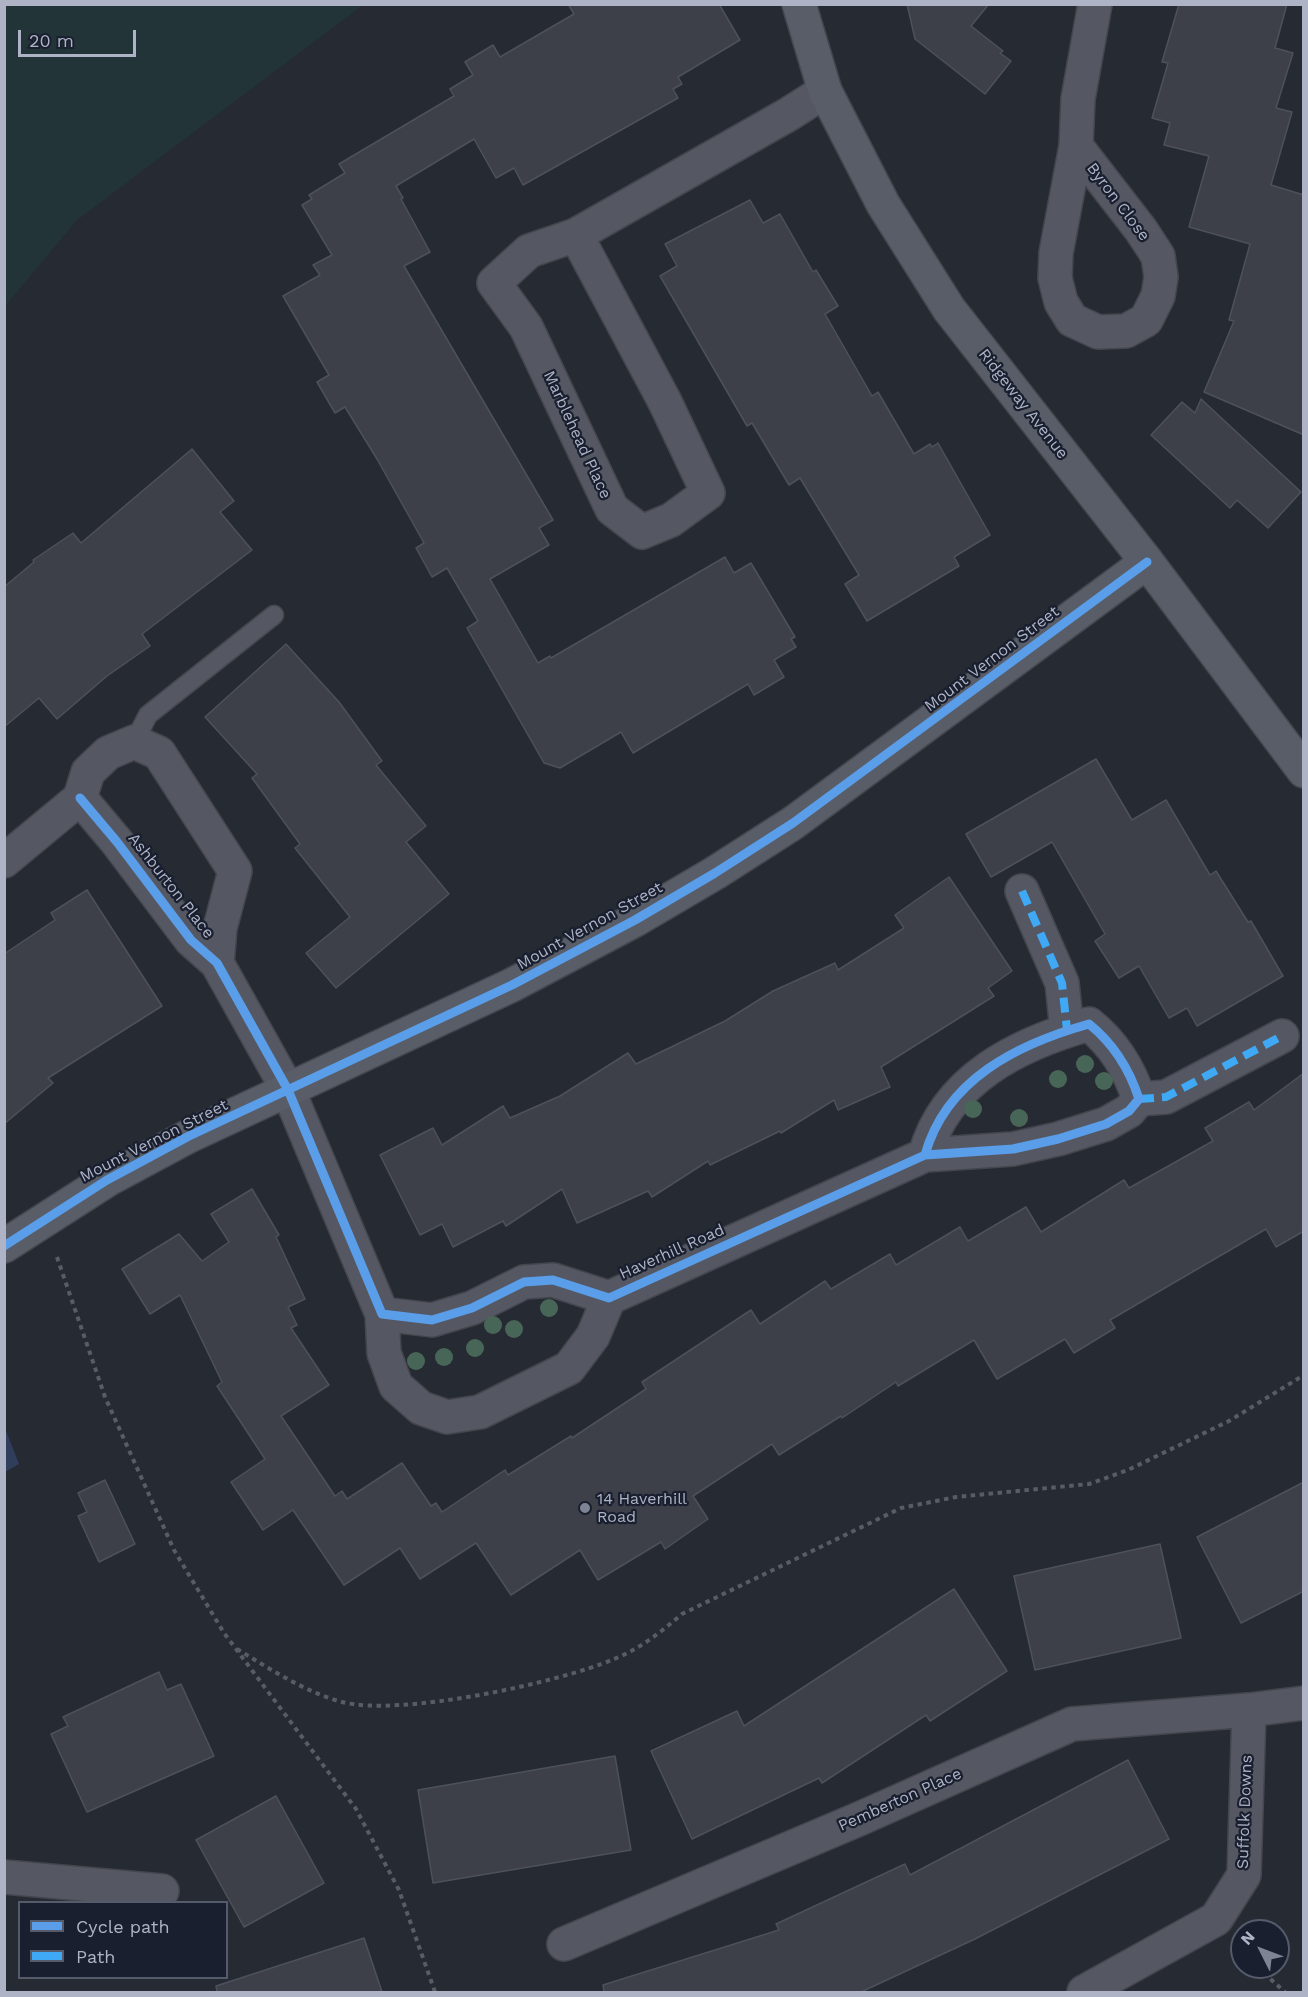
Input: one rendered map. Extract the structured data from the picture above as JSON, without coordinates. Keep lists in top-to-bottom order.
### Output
{
  "streets": {
    "street": [
      "Byron Close",
      "Ridgeway Avenue",
      "Marblehead Place",
      "Mount Vernon Street",
      "Ashburton Place",
      "Haverhill Road",
      "Pemberton Place",
      "Suffolk Downs"
    ]
  },
  "crossings": [
    ["Ridgeway Avenue", "Marblehead Place"],
    ["Ridgeway Avenue", "Mount Vernon Street"],
    ["Mount Vernon Street", "Ashburton Place"],
    ["Mount Vernon Street", "Haverhill Road"],
    ["Ashburton Place", "Haverhill Road"],
    ["Pemberton Place", "Suffolk Downs"]
  ],
  "places": ["14 Haverhill Road"],
  "legend": ["Cycle path", "Path"],
  "scale_bar": "20 m",
  "north": "top left"
}
